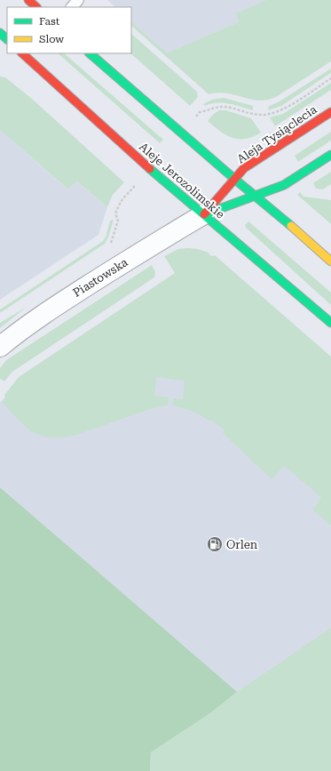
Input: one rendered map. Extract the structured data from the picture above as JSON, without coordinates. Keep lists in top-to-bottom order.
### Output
{
  "streets": {
    "main road": ["Aleja Tysiąclecia", "Aleje Jerozolimskie"],
    "street": ["Piastowska"]
  },
  "crossings": [
    ["Aleja Tysiąclecia", "Aleje Jerozolimskie"],
    ["Aleja Tysiąclecia", "Piastowska"],
    ["Aleje Jerozolimskie", "Piastowska"]
  ],
  "places": {
    "fuel station": ["Orlen"]
  },
  "legend": ["Fast", "Slow"]
}
